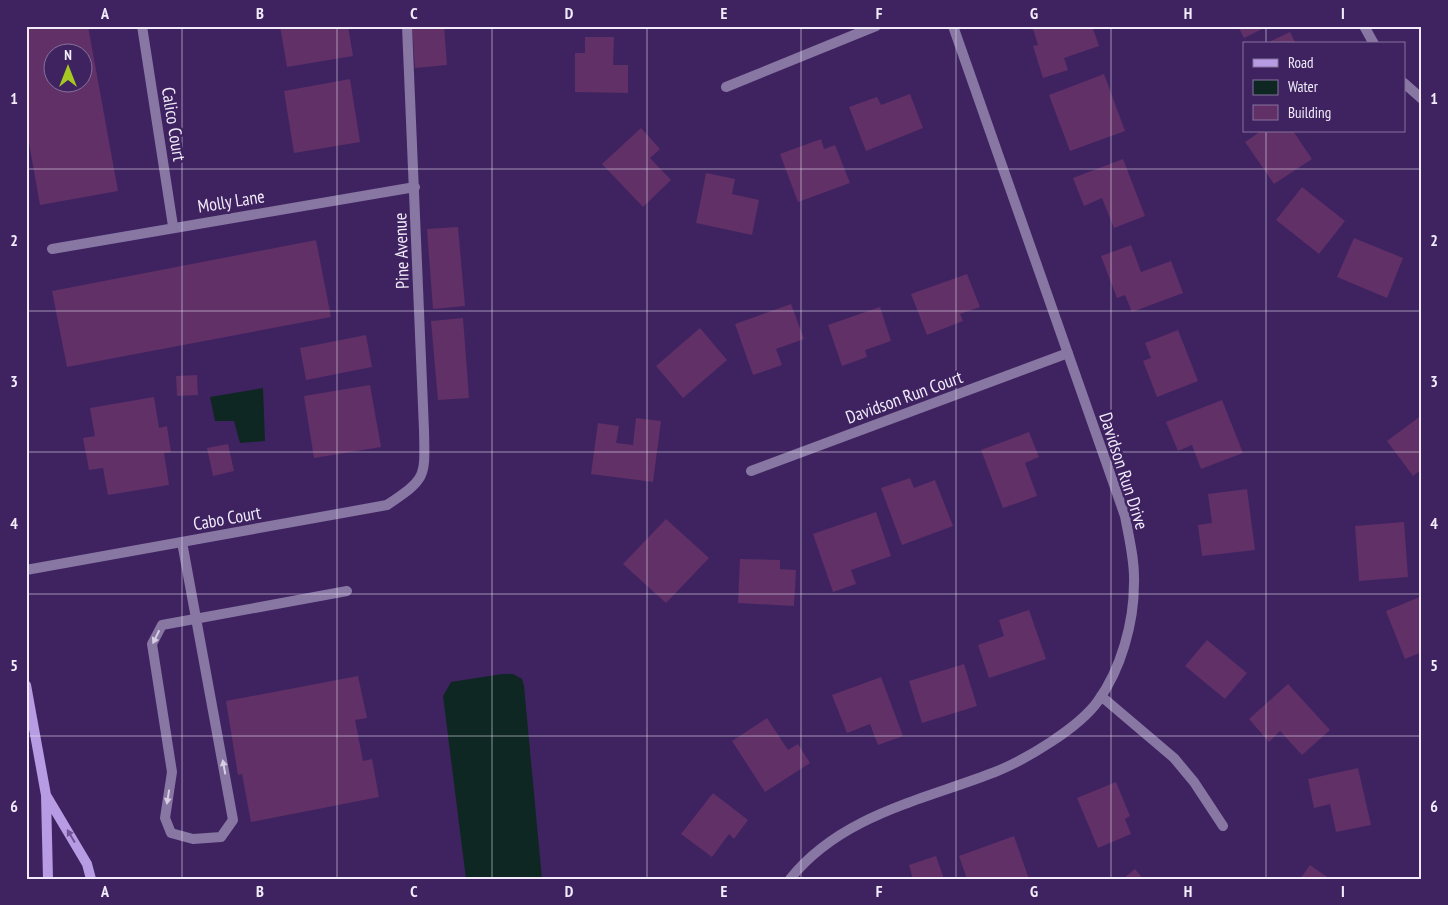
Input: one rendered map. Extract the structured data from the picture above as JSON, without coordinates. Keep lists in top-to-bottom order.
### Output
{
  "streets": {
    "street": [
      "Calico Court",
      "Molly Lane",
      "Pine Avenue",
      "Davidson Run Court",
      "Davidson Run Drive",
      "Cabo Court"
    ]
  },
  "crossings": [
    ["Calico Court", "Molly Lane"],
    ["Molly Lane", "Pine Avenue"],
    ["Pine Avenue", "Cabo Court"],
    ["Davidson Run Court", "Davidson Run Drive"]
  ],
  "legend": ["Road", "Water", "Building"],
  "north": "top",
  "grid": {
    "columns": [
      "A",
      "B",
      "C",
      "D",
      "E",
      "F",
      "G",
      "H",
      "I"
    ],
    "rows": [
      "1",
      "2",
      "3",
      "4",
      "5",
      "6"
    ]
  }
}
